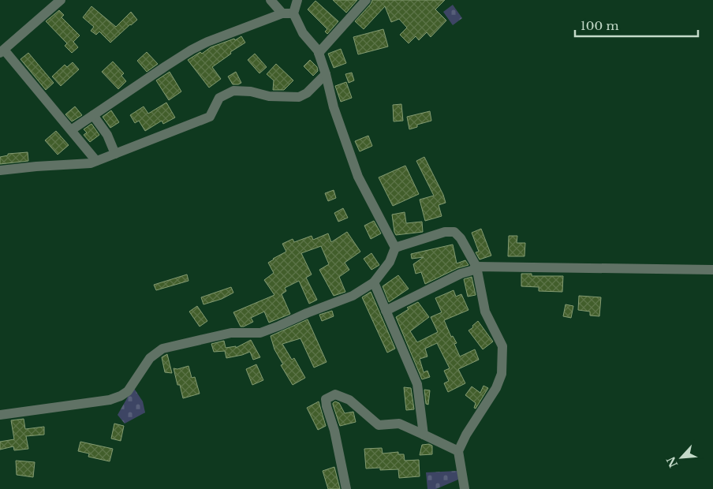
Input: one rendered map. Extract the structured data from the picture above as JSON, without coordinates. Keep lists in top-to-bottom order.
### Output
{
  "scale_bar": "100 m",
  "north": "bottom left"
}
